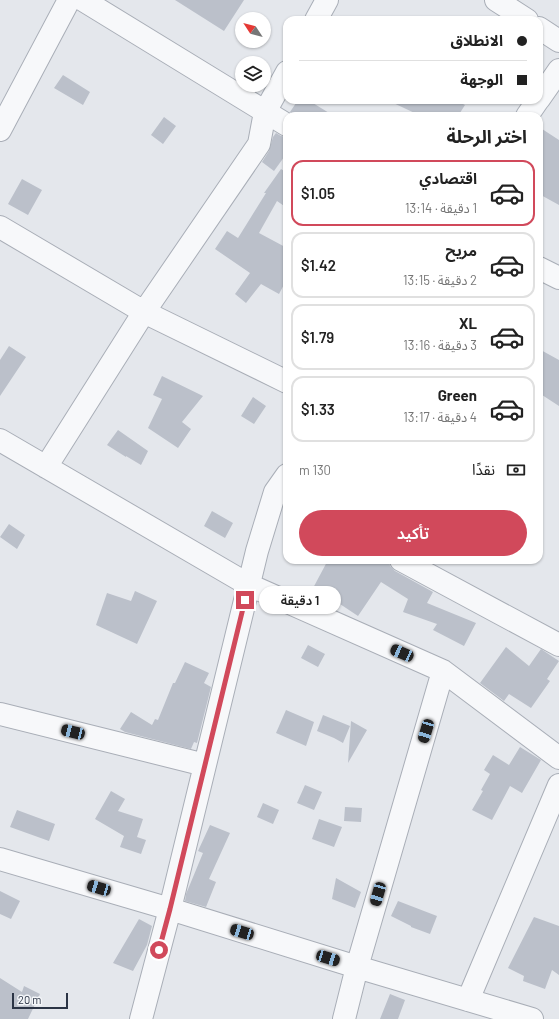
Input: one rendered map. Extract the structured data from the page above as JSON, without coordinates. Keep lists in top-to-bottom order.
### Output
{
  "scale_bar": "20 m",
  "north": "top left",
  "page": {
    "banner": ["الانطلاق", "الوجهة"],
    "heading": "اختر الرحلة",
    "list": [
      {
        "name": "اقتصادي",
        "note": "1 دقيقة · 13:14",
        "value": "$1.05"
      },
      {
        "name": "مريح",
        "note": "2 دقيقة · 13:15",
        "value": "$1.42"
      },
      {
        "name": "XL",
        "note": "3 دقيقة · 13:16",
        "value": "$1.79"
      },
      {
        "name": "Green",
        "note": "4 دقيقة · 13:17",
        "value": "$1.33"
      }
    ],
    "pay": ["نقدًا", "130 m"],
    "buttons": "تأكيد",
    "bubble": "1 دقيقة",
    "scale": "20 m"
  }
}
